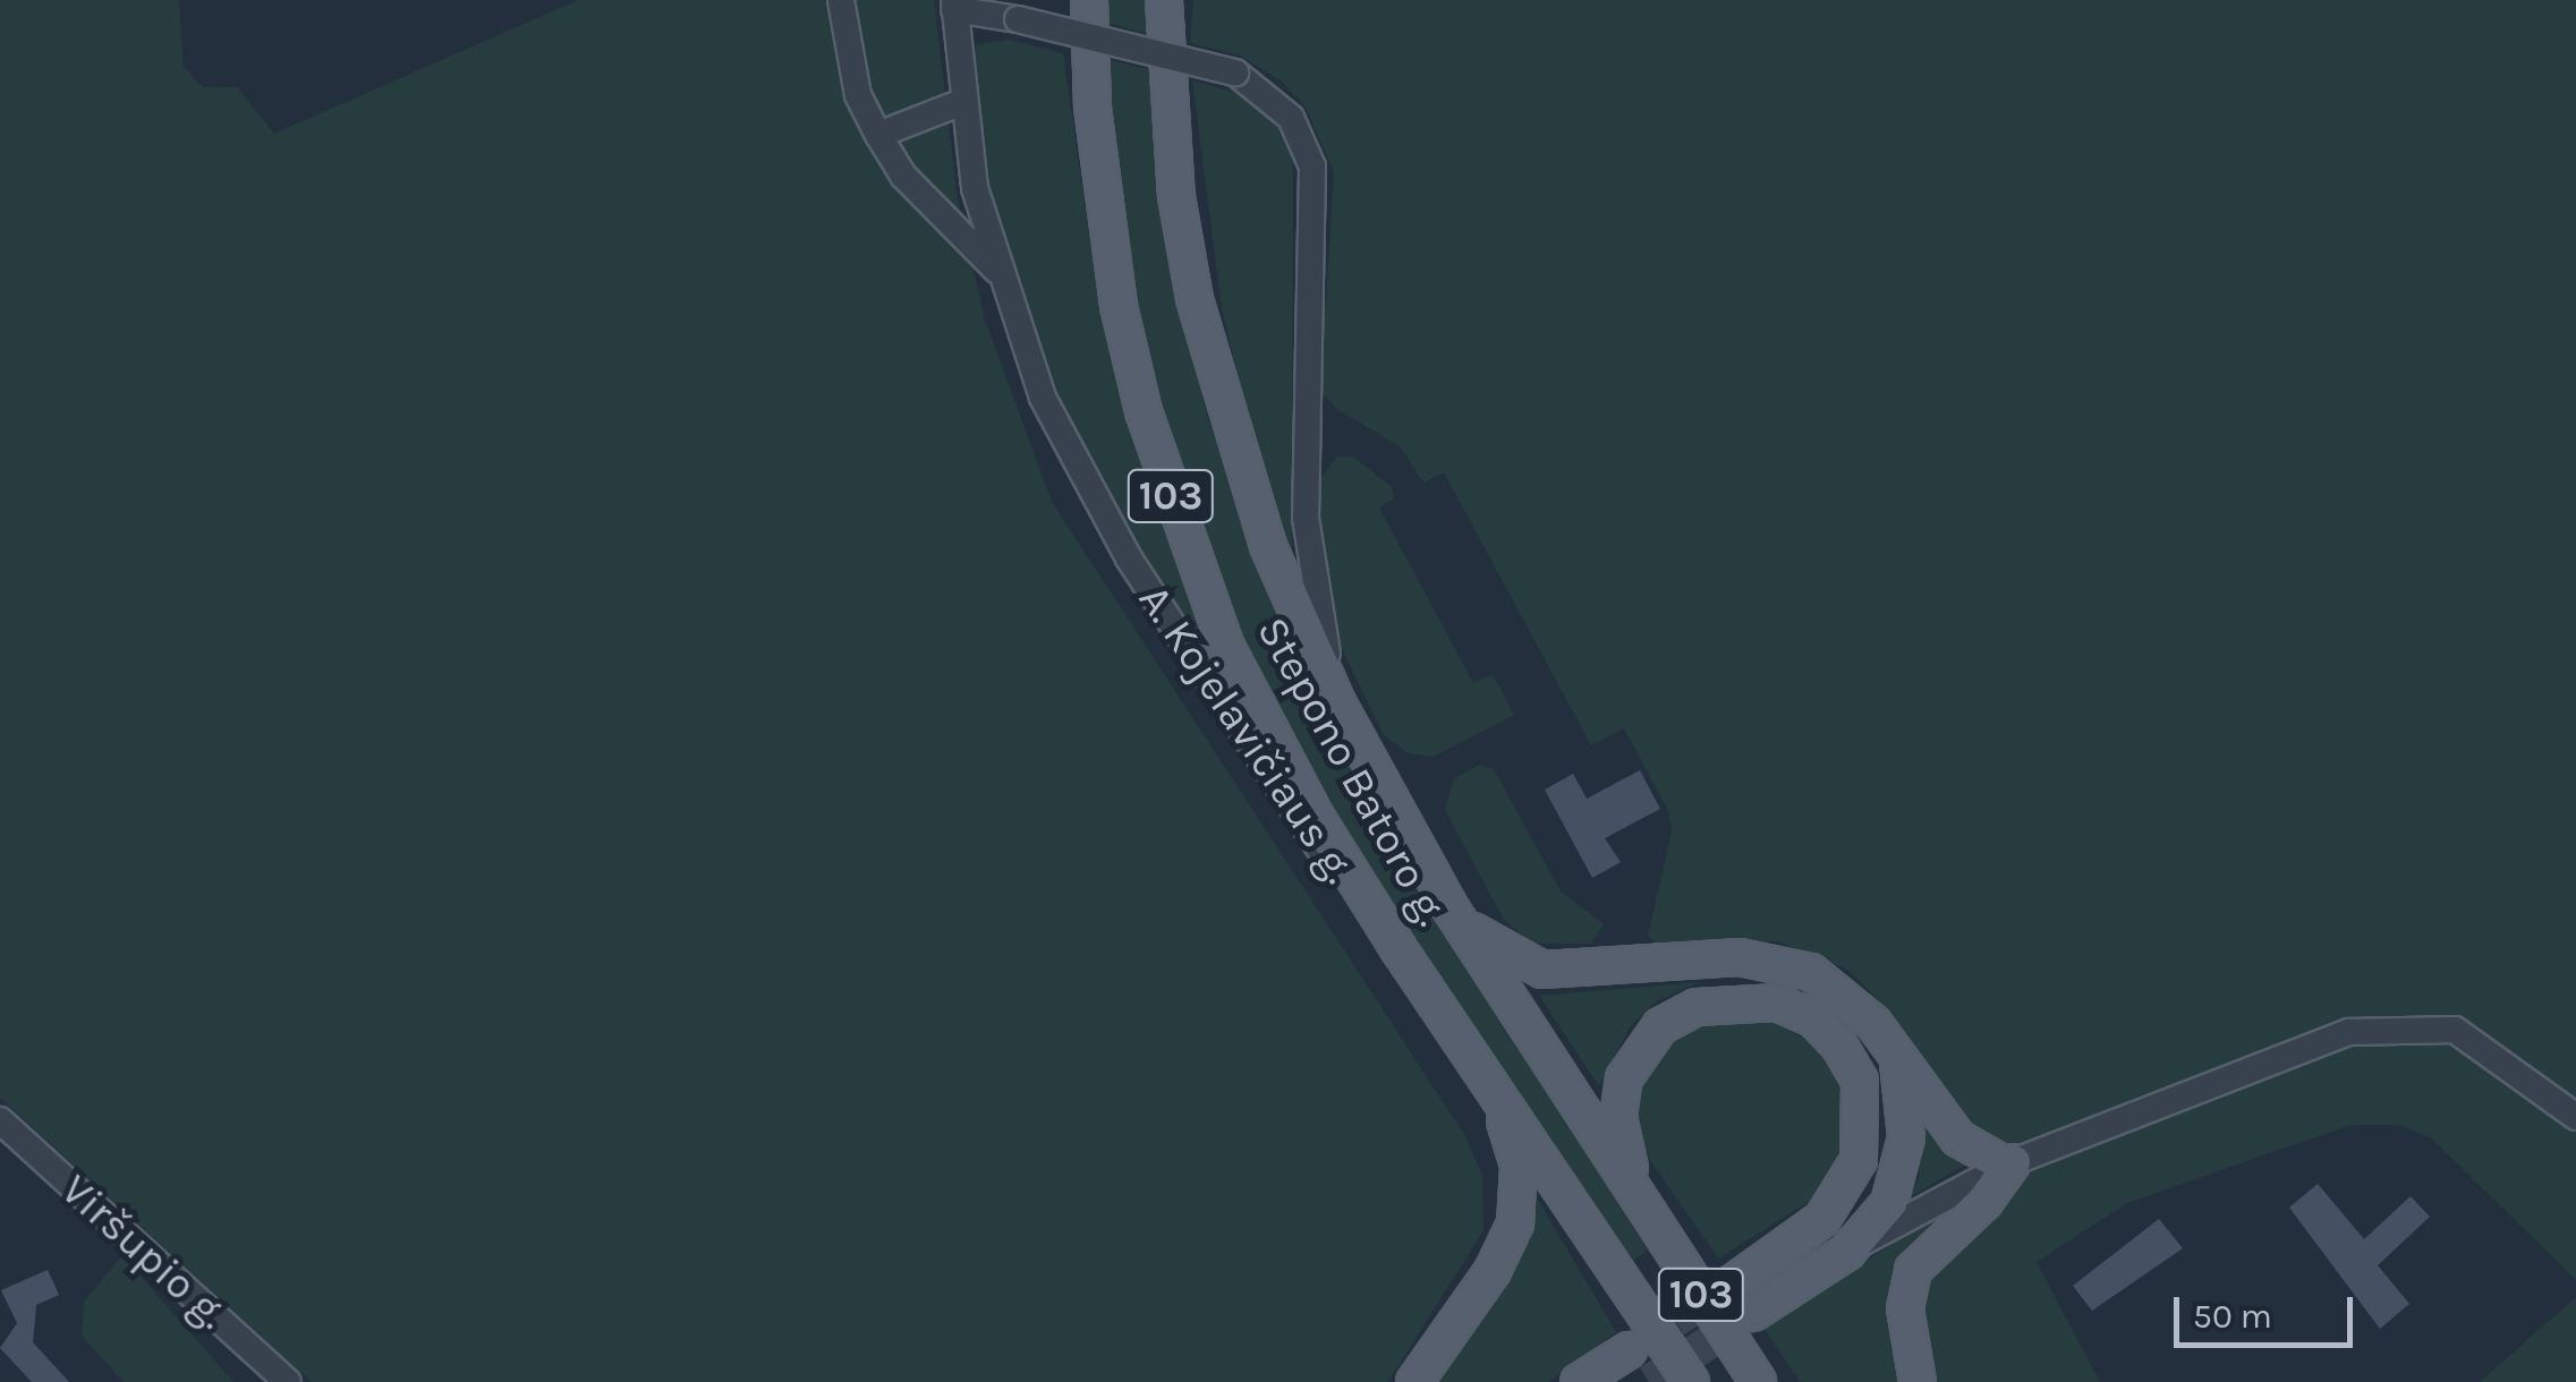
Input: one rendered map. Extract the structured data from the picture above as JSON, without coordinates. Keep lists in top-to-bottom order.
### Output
{
  "streets": {
    "main road": ["103", "Stepono Batoro g."],
    "street": ["A. Kojelavičiaus g.", "Viršupio g."]
  },
  "crossings": [
    ["A. Kojelavičiaus g.", "Stepono Batoro g."]
  ],
  "scale_bar": "50 m"
}
